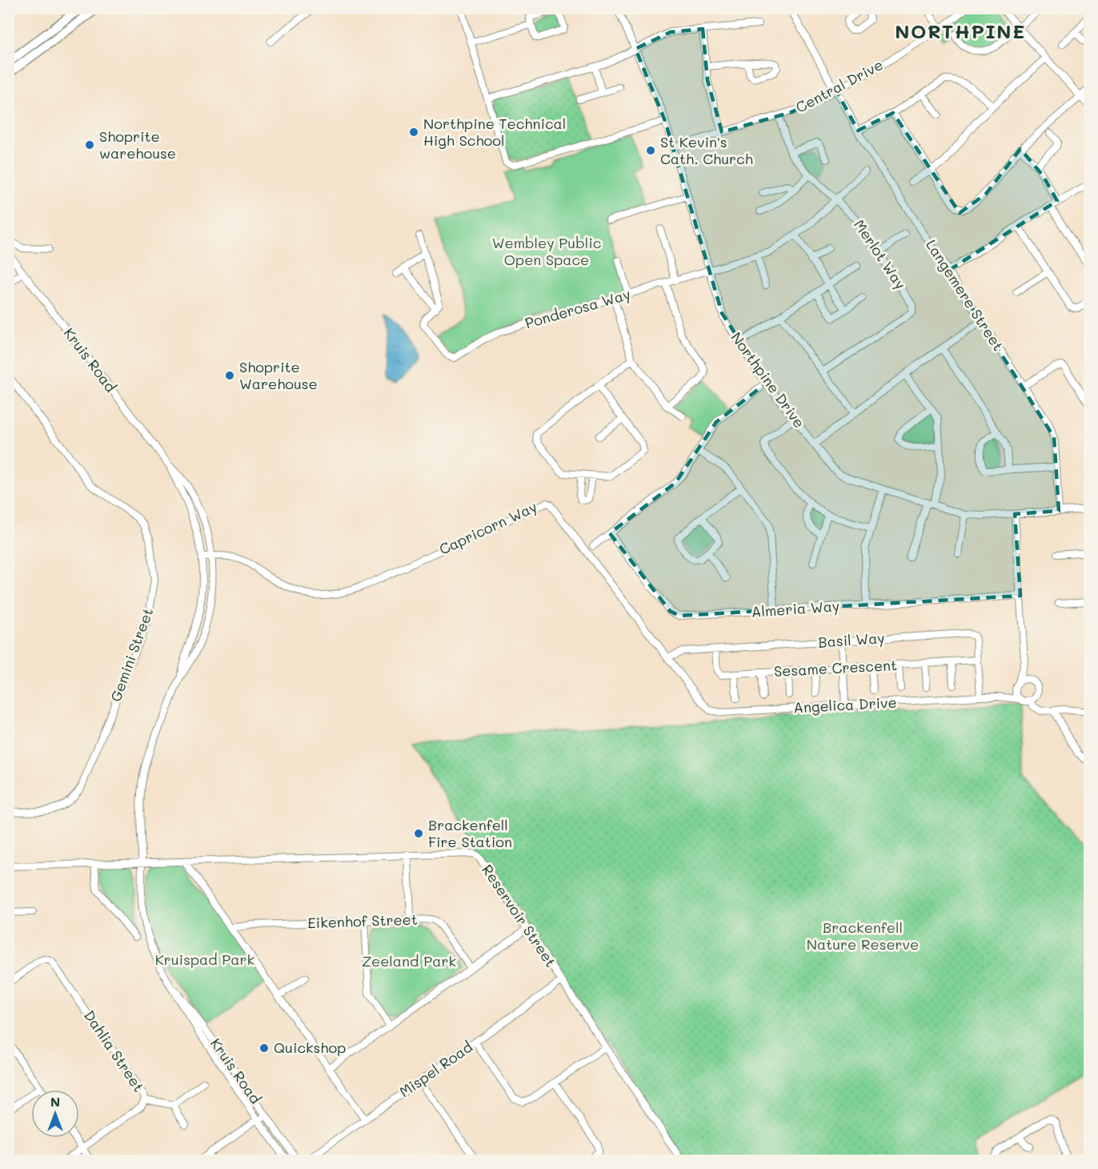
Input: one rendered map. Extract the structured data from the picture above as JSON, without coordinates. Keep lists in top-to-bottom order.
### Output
{
  "streets": {
    "street": [
      "Central Drive",
      "Merlot Way",
      "Langemere Street",
      "Ponderosa Way",
      "Kruis Road",
      "Northpine Drive",
      "Capricorn Way",
      "Almeria Way",
      "Basil Way",
      "Gemini Street",
      "Sesame Crescent",
      "Angelica Drive",
      "Reservoir Street",
      "Eikenhof Street",
      "Dahlia Street",
      "Mispel Road"
    ]
  },
  "crossings": [
    ["Central Drive", "Merlot Way"],
    ["Central Drive", "Langemere Street"],
    ["Central Drive", "Northpine Drive"],
    ["Merlot Way", "Ponderosa Way"],
    ["Langemere Street", "Northpine Drive"],
    ["Ponderosa Way", "Northpine Drive"],
    ["Kruis Road", "Capricorn Way"],
    ["Kruis Road", "Reservoir Street"],
    ["Kruis Road", "Mispel Road"],
    ["Capricorn Way", "Basil Way"],
    ["Capricorn Way", "Angelica Drive"],
    ["Basil Way", "Sesame Crescent"],
    ["Basil Way", "Angelica Drive"],
    ["Reservoir Street", "Mispel Road"]
  ],
  "districts": ["NORTHPINE"],
  "parks": [
    "Wembley Public Open Space",
    "Brackenfell Nature Reserve",
    "Kruispad Park",
    "Zeeland Park"
  ],
  "places": [
    "Northpine Technical High School",
    "Shoprite warehouse",
    "St Kevin's Cath. Church",
    "Shoprite Warehouse",
    "Brackenfell Fire Station",
    "Quickshop"
  ],
  "north": "top"
}
